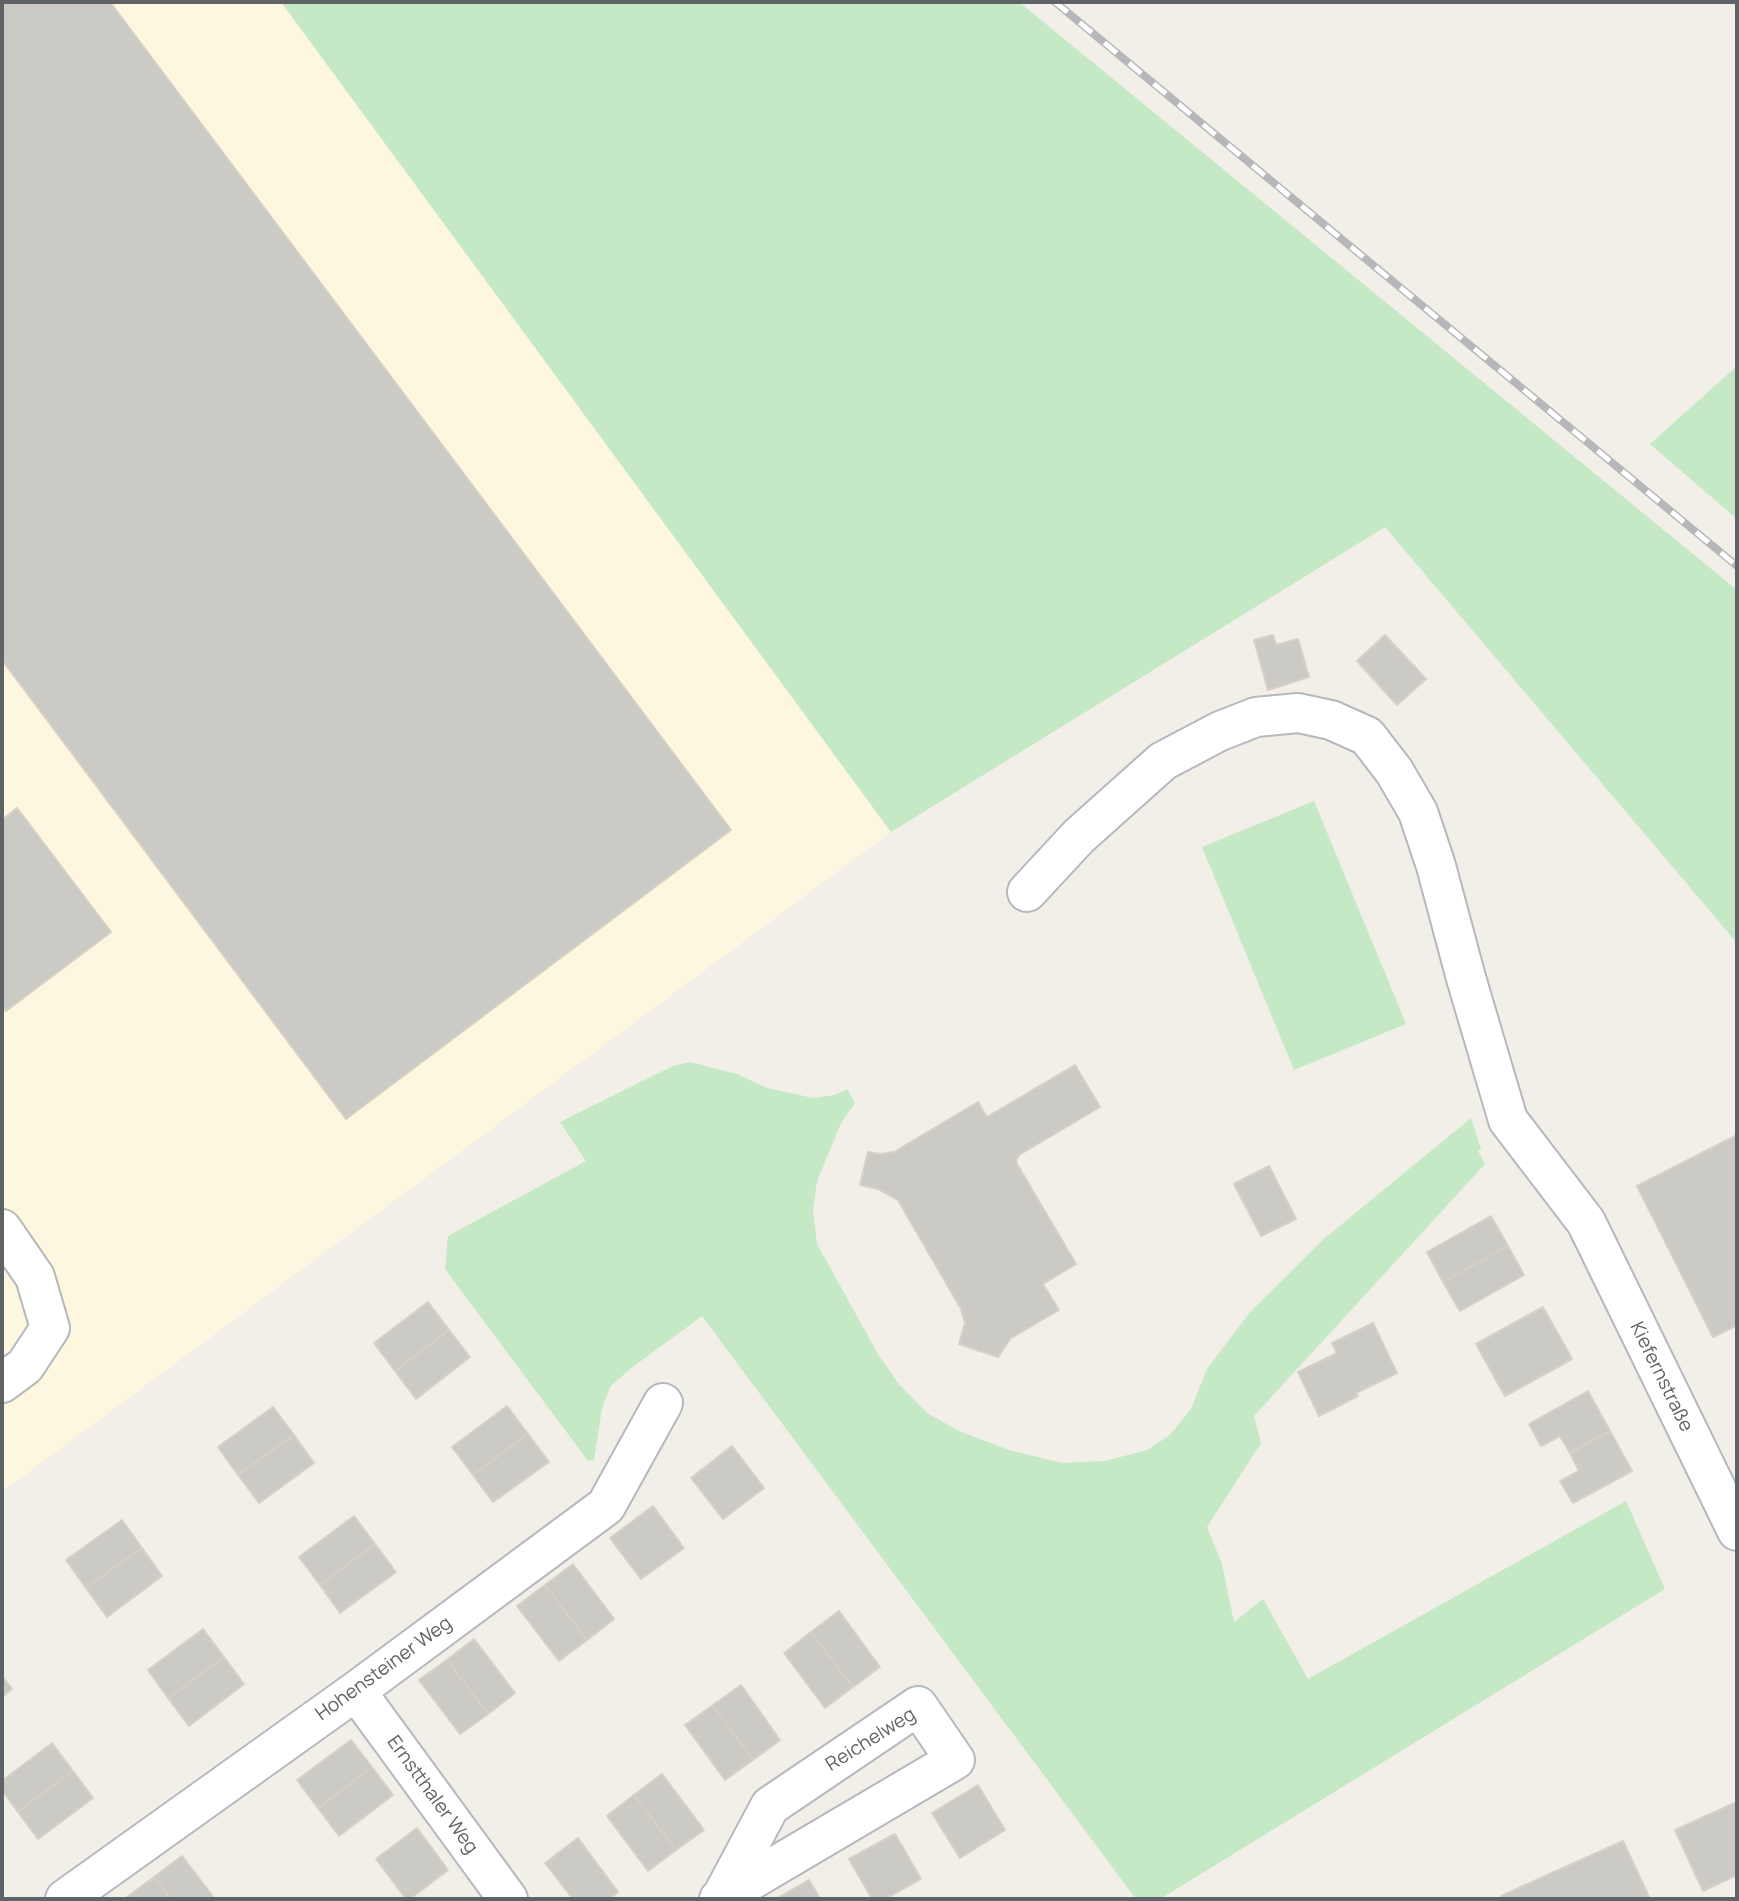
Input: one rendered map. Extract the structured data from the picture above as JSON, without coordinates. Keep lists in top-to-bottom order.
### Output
{
  "streets": {
    "street": [
      "Kiefernstraße",
      "Hohensteiner Weg",
      "Reichelweg",
      "Ernstthaler Weg"
    ]
  },
  "crossings": [
    ["Hohensteiner Weg", "Ernstthaler Weg"]
  ]
}
